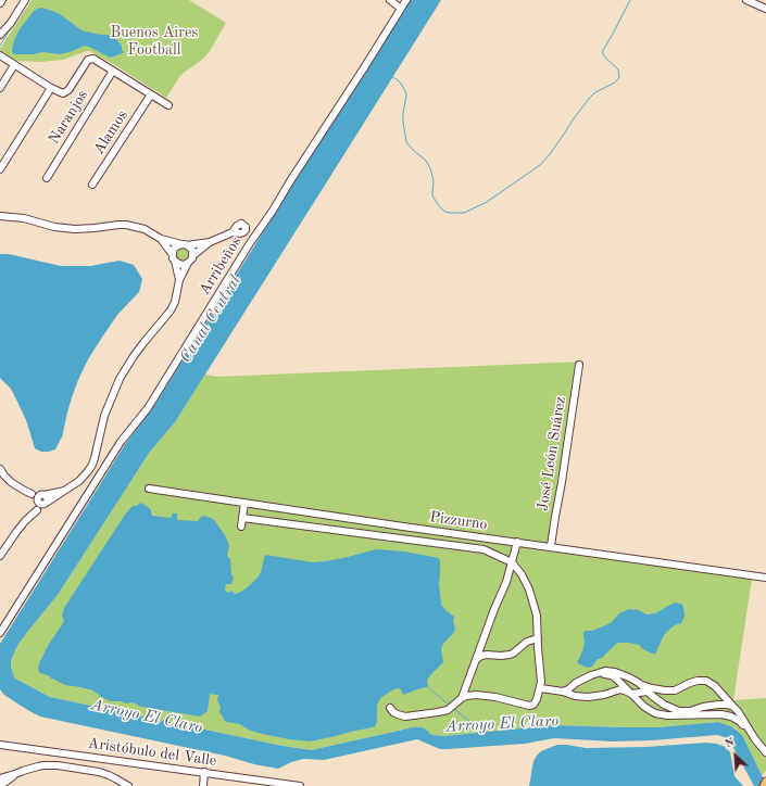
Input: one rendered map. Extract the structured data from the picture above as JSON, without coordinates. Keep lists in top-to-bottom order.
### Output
{
  "streets": {
    "street": [
      "Naranjos",
      "Alamos",
      "Arribeños",
      "José León Suárez",
      "Pizzurno",
      "Aristóbulo del Valle"
    ]
  },
  "crossings": [
    ["José León Suárez", "Pizzurno"]
  ],
  "water": ["Canal Central", "Arroyo El Claro"],
  "parks": ["Buenos Aires Football"],
  "north": "top left"
}
